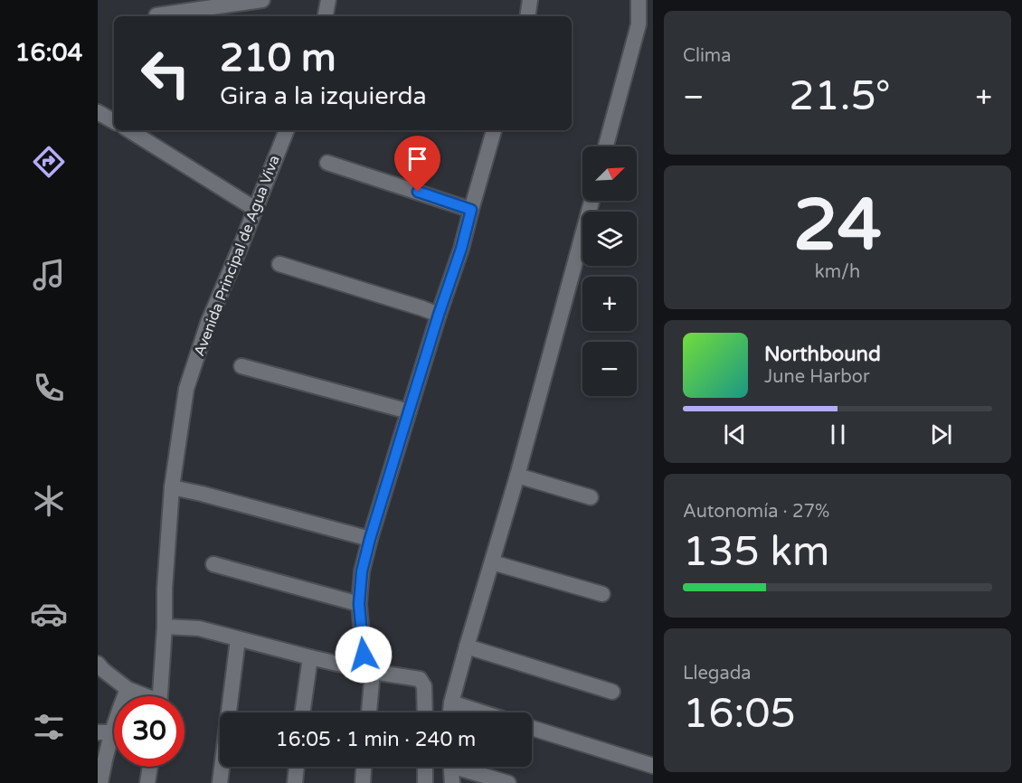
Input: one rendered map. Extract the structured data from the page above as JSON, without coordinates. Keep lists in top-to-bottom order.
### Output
{
  "streets": {
    "street": ["Avenida Principal de Agua Viva"]
  },
  "north": "top right",
  "page": {
    "tabs": "16:04",
    "tile": [
      "Clima",
      ["24", "km/h"],
      ["Autonomía · 27%", "135 km"],
      ["Llegada", "16:05"]
    ],
    "turn": ["210 m", "Gira a la izquierda"],
    "heat": ["−", "21.5°", "+"],
    "map_buttons": ["+", "−"],
    "song": ["Northbound", "June Harbor"],
    "limit": "30",
    "trip": "16:05 · 1 min · 240 m"
  }
}
